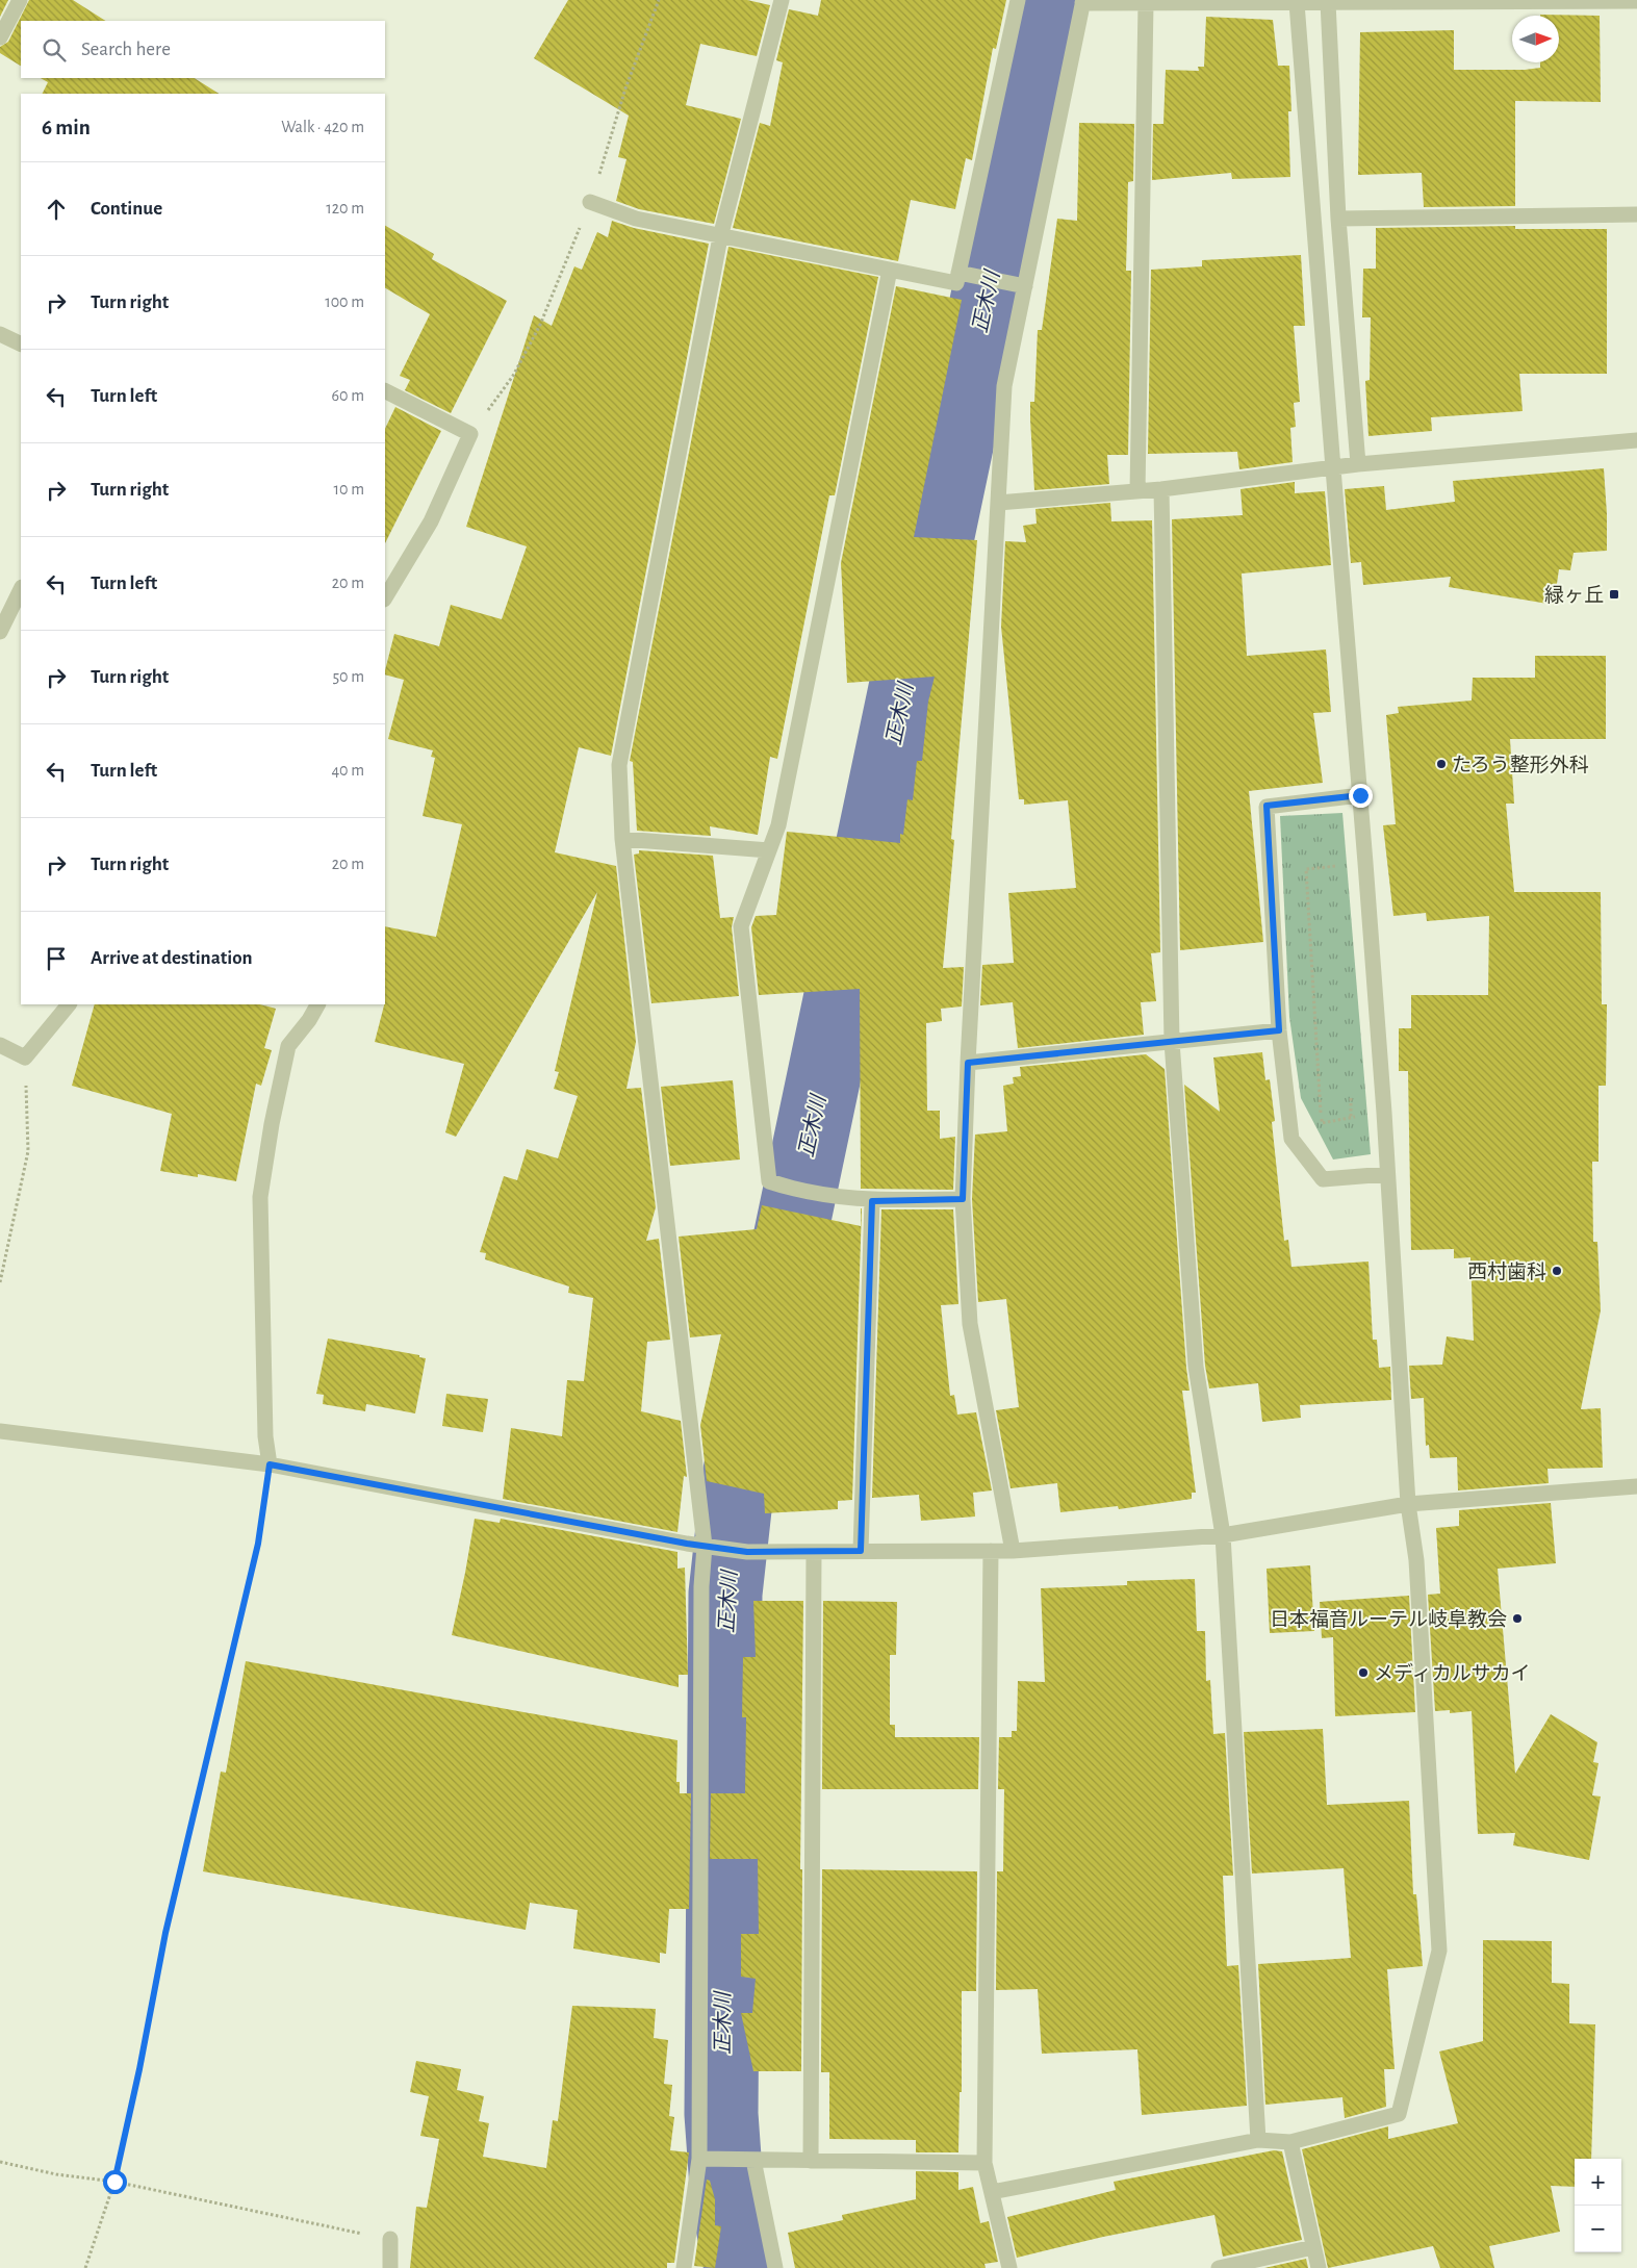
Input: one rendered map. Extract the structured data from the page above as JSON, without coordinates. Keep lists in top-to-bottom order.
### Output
{
  "water": ["正木川"],
  "places": {
    "transit": ["緑ヶ丘"],
    "other": [
      "たろう整形外科",
      "西村歯科",
      "日本福音ルーテル岐阜教会",
      "メディカルサカイ"
    ]
  },
  "north": "right",
  "page": {
    "search": "Search here",
    "heading": ["6 min", "Walk · 420 m"],
    "list": [
      ["Continue", "120 m"],
      ["Turn right", "100 m"],
      ["Turn left", "60 m"],
      ["Turn right", "10 m"],
      ["Turn left", "20 m"],
      ["Turn right", "50 m"],
      ["Turn left", "40 m"],
      ["Turn right", "20 m"],
      "Arrive at destination"
    ],
    "map_buttons": ["+", "−"]
  }
}
